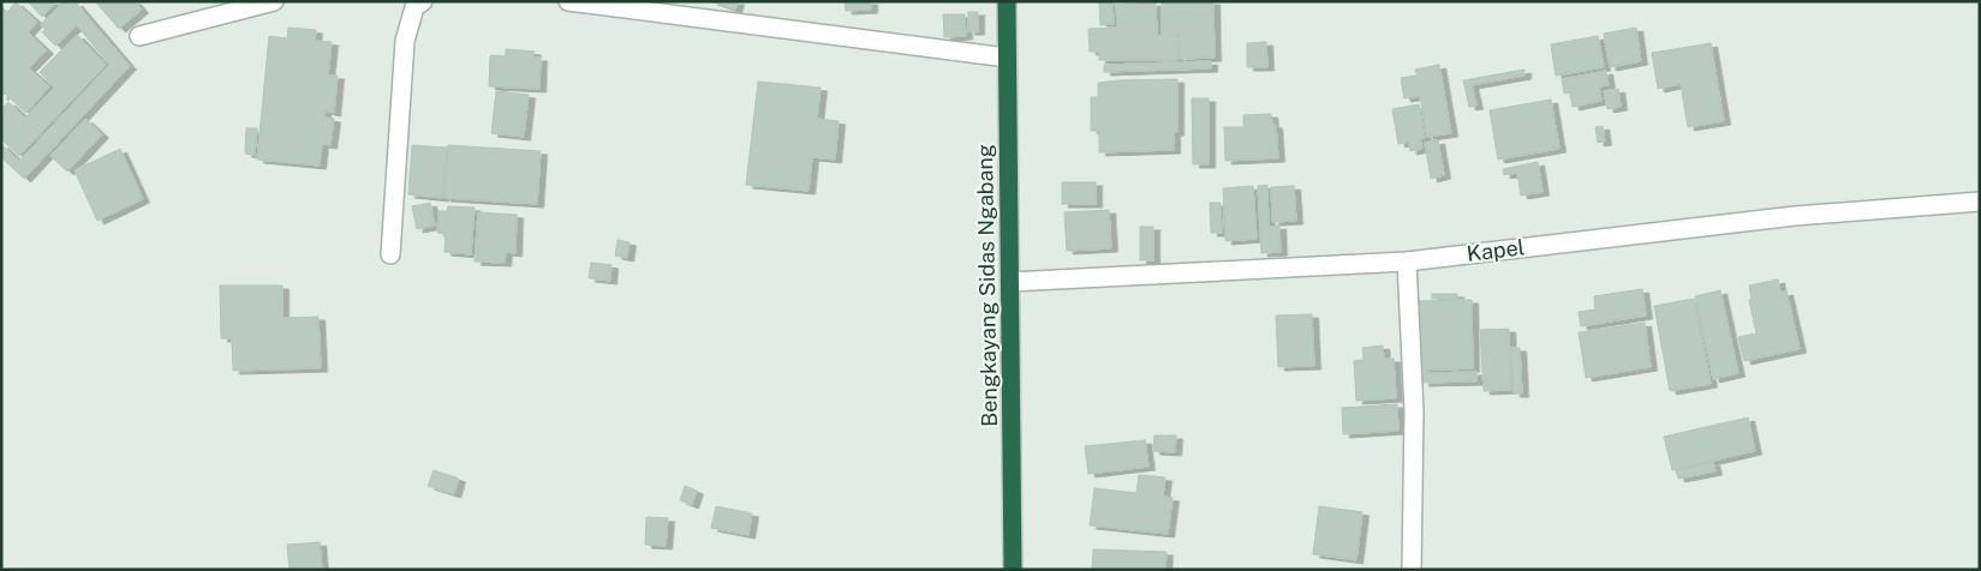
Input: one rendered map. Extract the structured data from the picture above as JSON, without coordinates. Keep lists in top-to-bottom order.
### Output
{
  "streets": {
    "highway": ["Bengkayang Sidas Ngabang"],
    "street": ["Kapel"]
  },
  "crossings": [
    ["Kapel", "Bengkayang Sidas Ngabang"]
  ]
}
